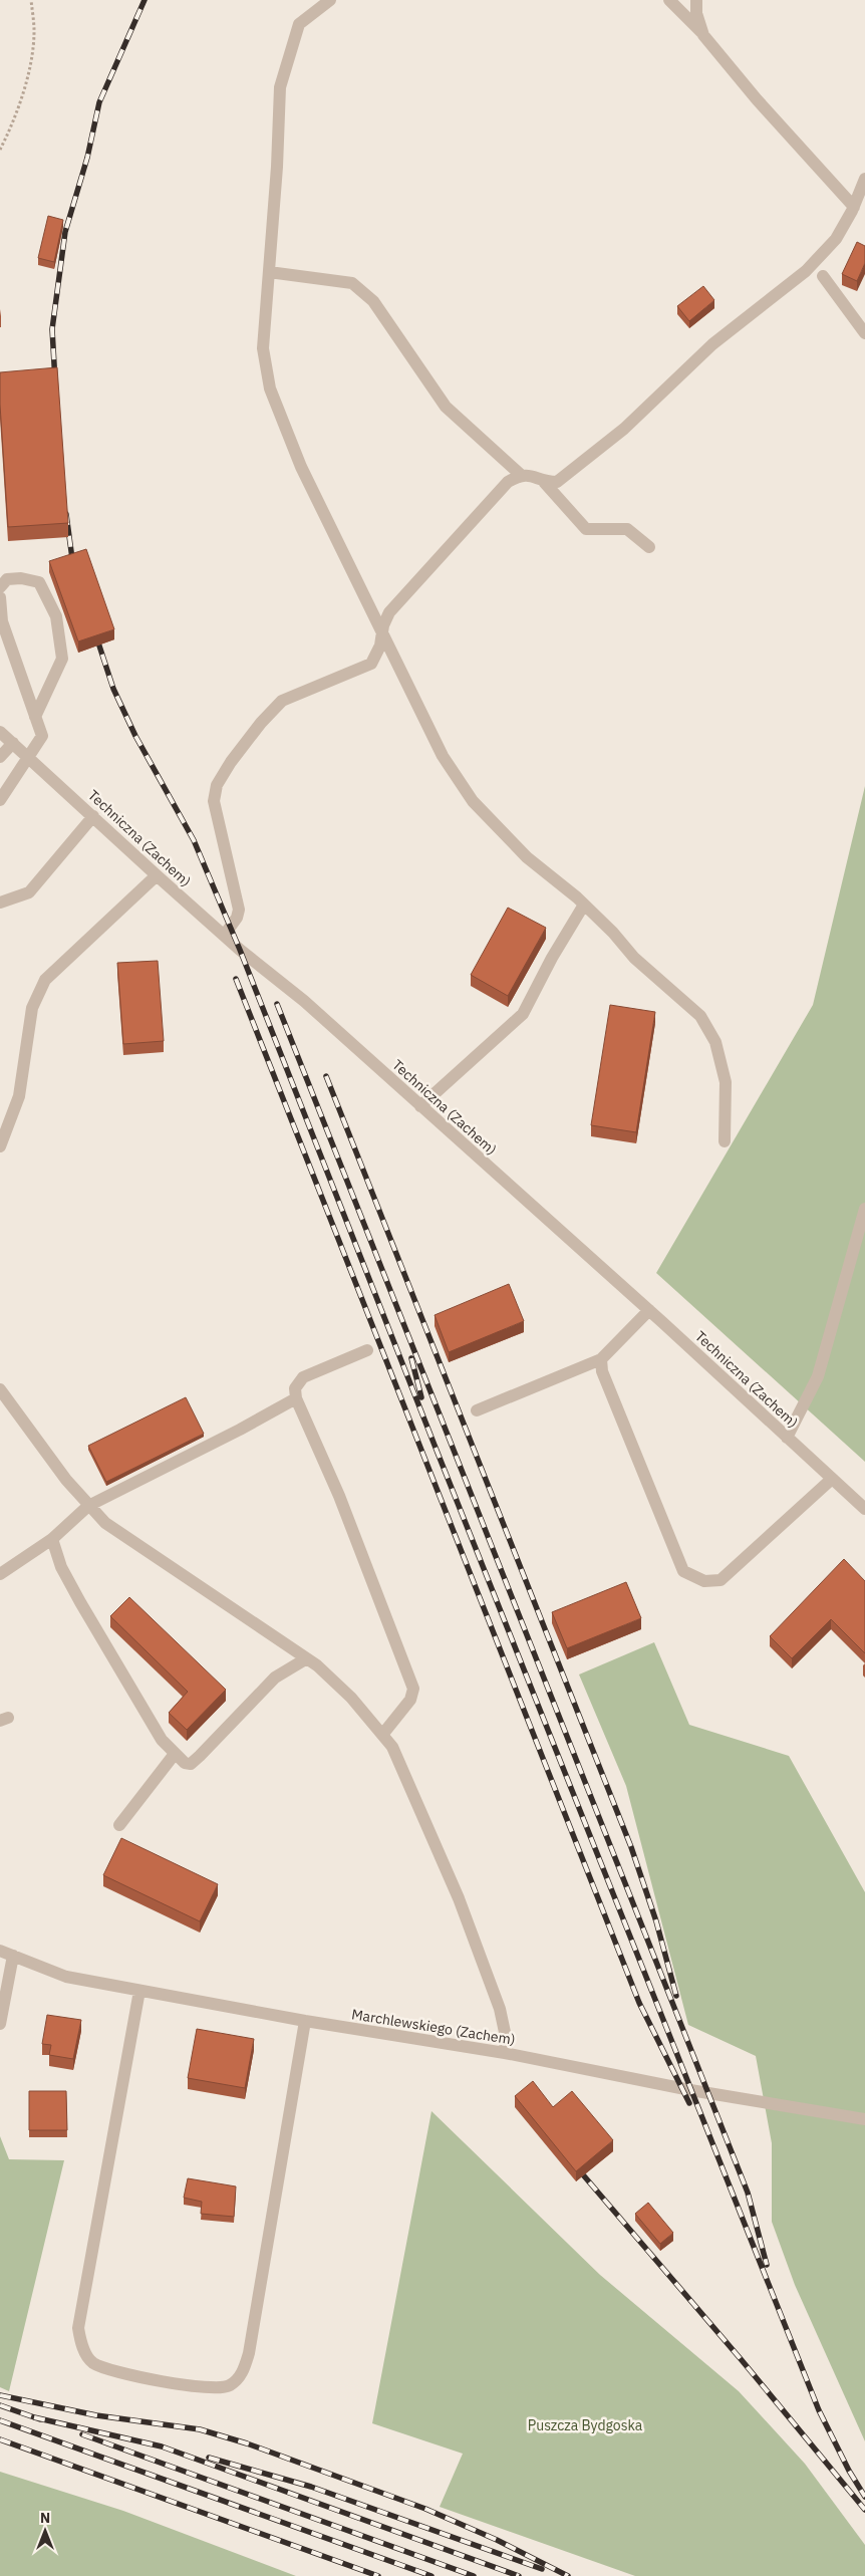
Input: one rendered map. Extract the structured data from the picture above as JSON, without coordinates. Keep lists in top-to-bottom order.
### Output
{
  "streets": {
    "lane": ["Techniczna (Zachem)", "Marchlewskiego (Zachem)"]
  },
  "parks": ["Puszcza Bydgoska"],
  "north": "top"
}
